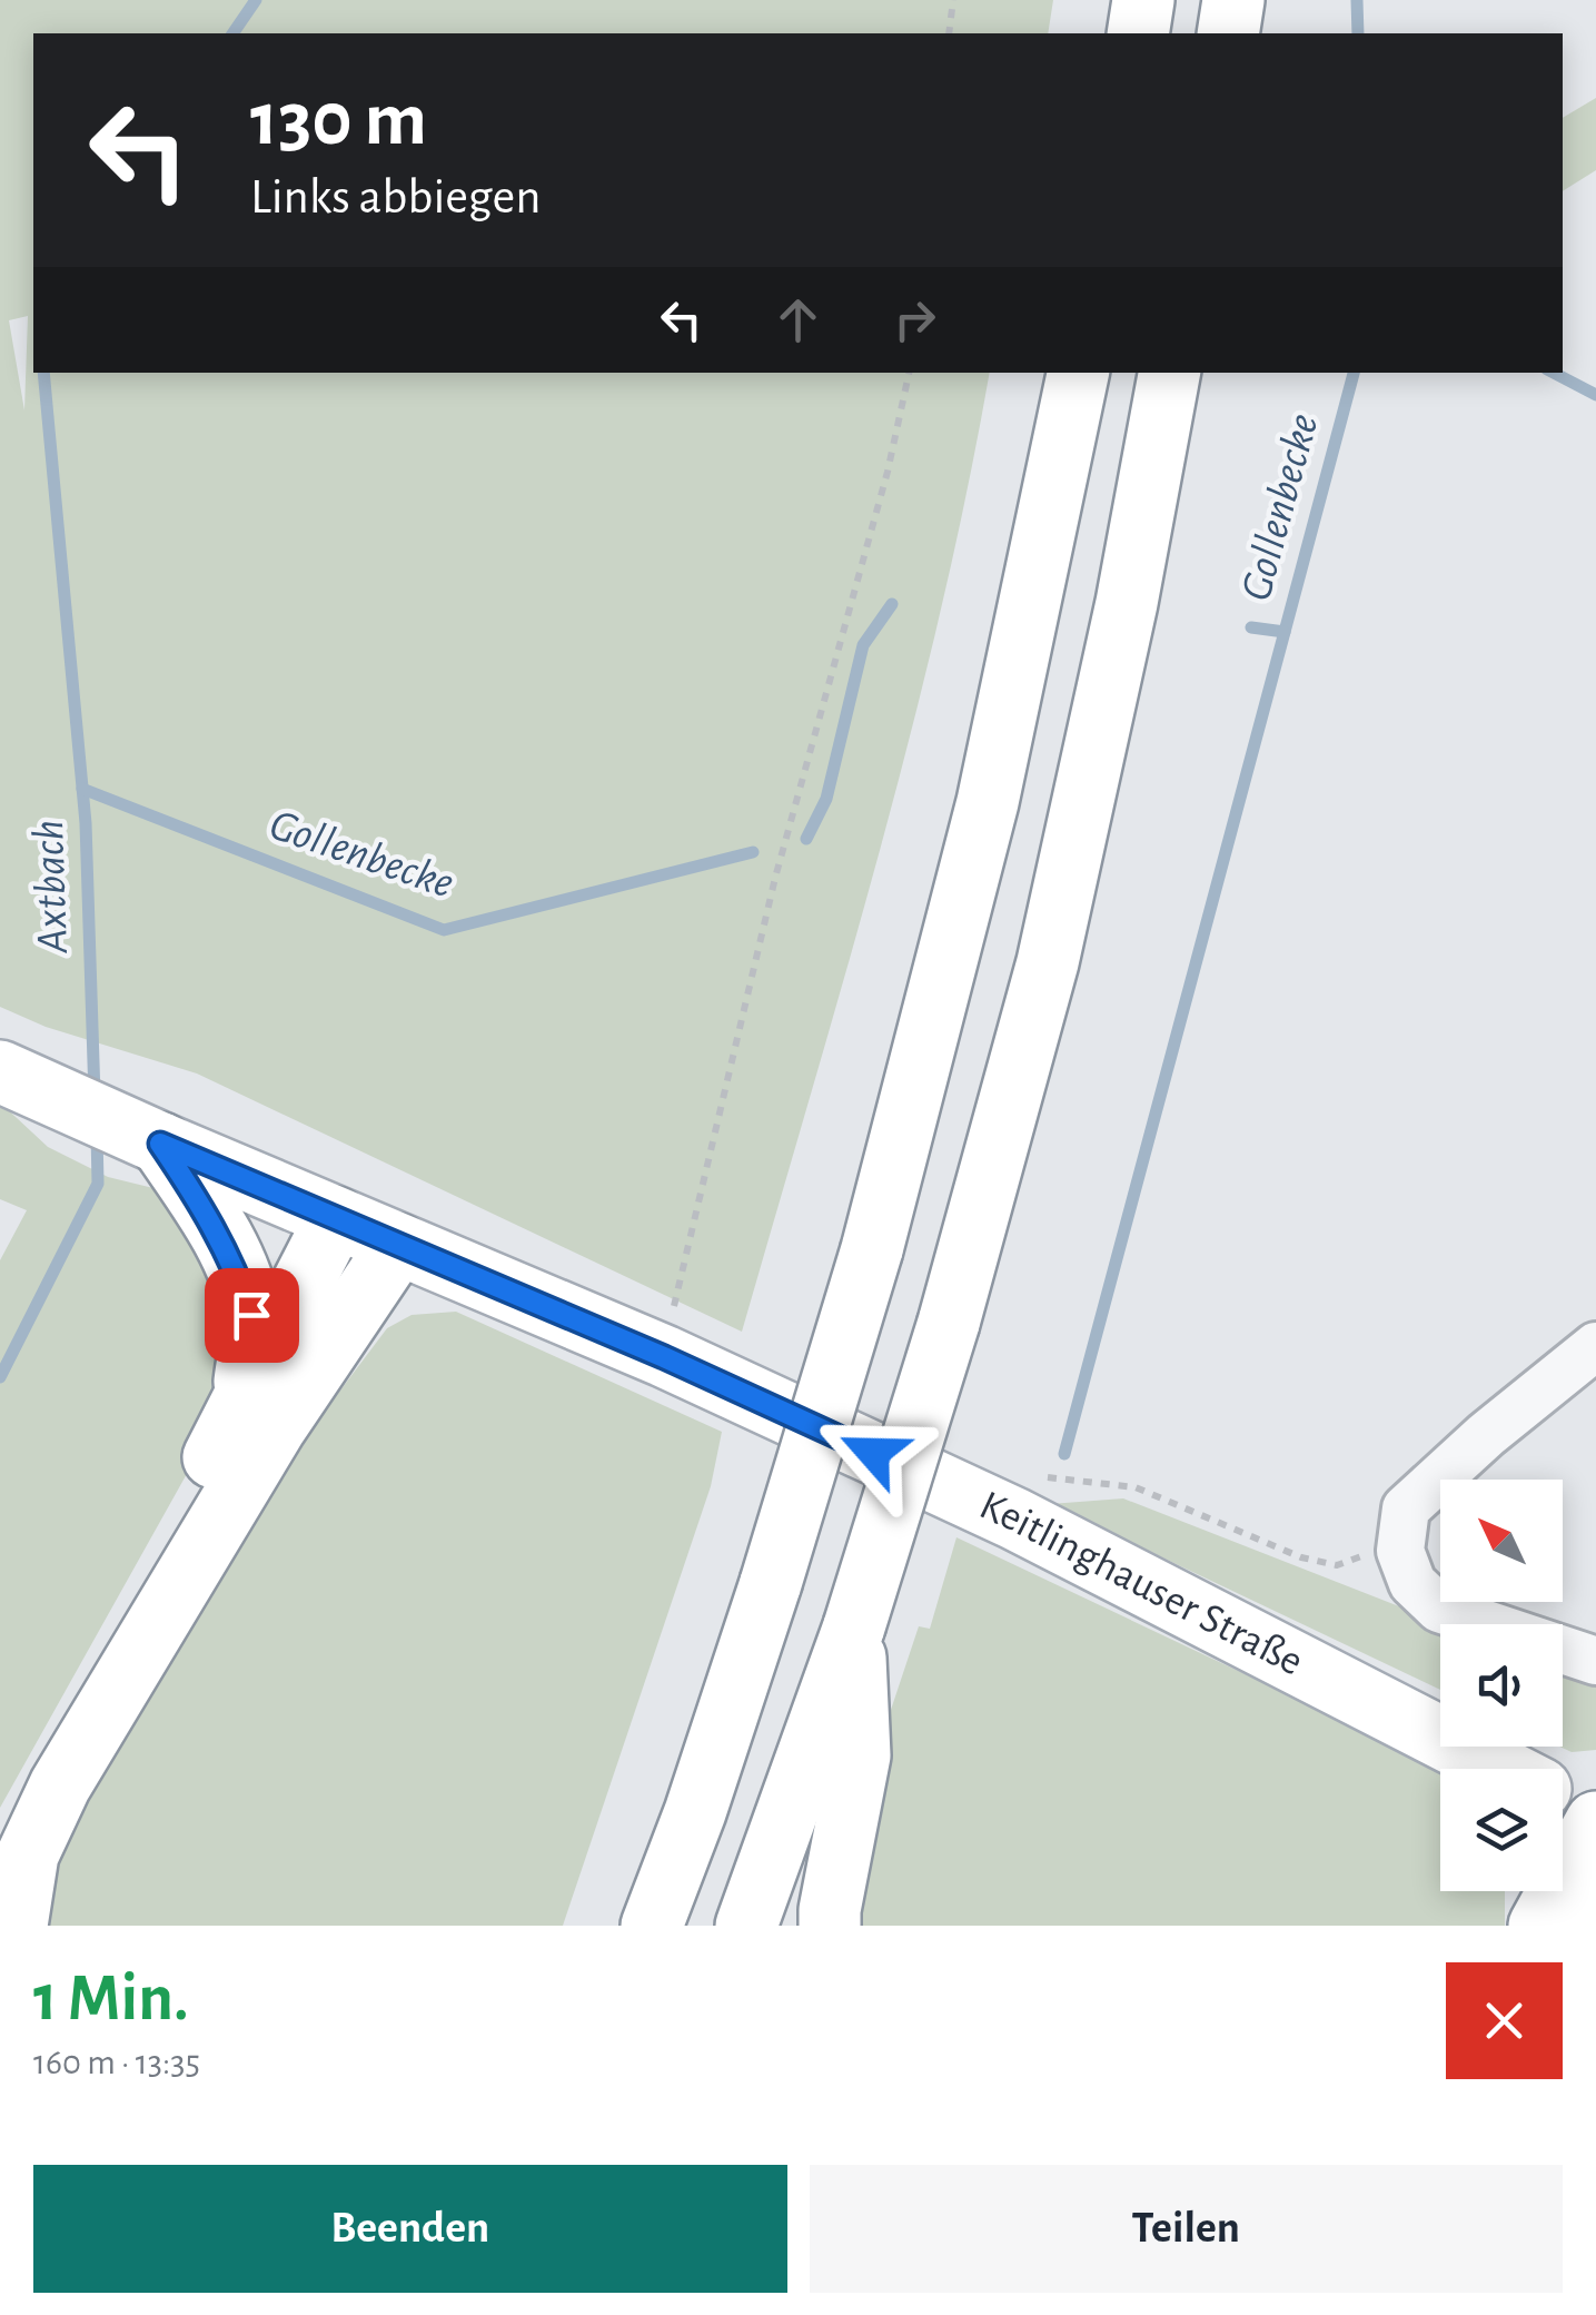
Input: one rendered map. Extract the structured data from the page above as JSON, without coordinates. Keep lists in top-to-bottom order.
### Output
{
  "streets": {
    "main road": ["Keitlinghauser Straße"]
  },
  "water": ["Gollenbecke", "Axtbach"],
  "north": "top left",
  "page": {
    "turn": ["130 m", "Links abbiegen"],
    "heading": ["1 Min.", "160 m · 13:35"],
    "buttons": ["Beenden", "Teilen"]
  }
}
